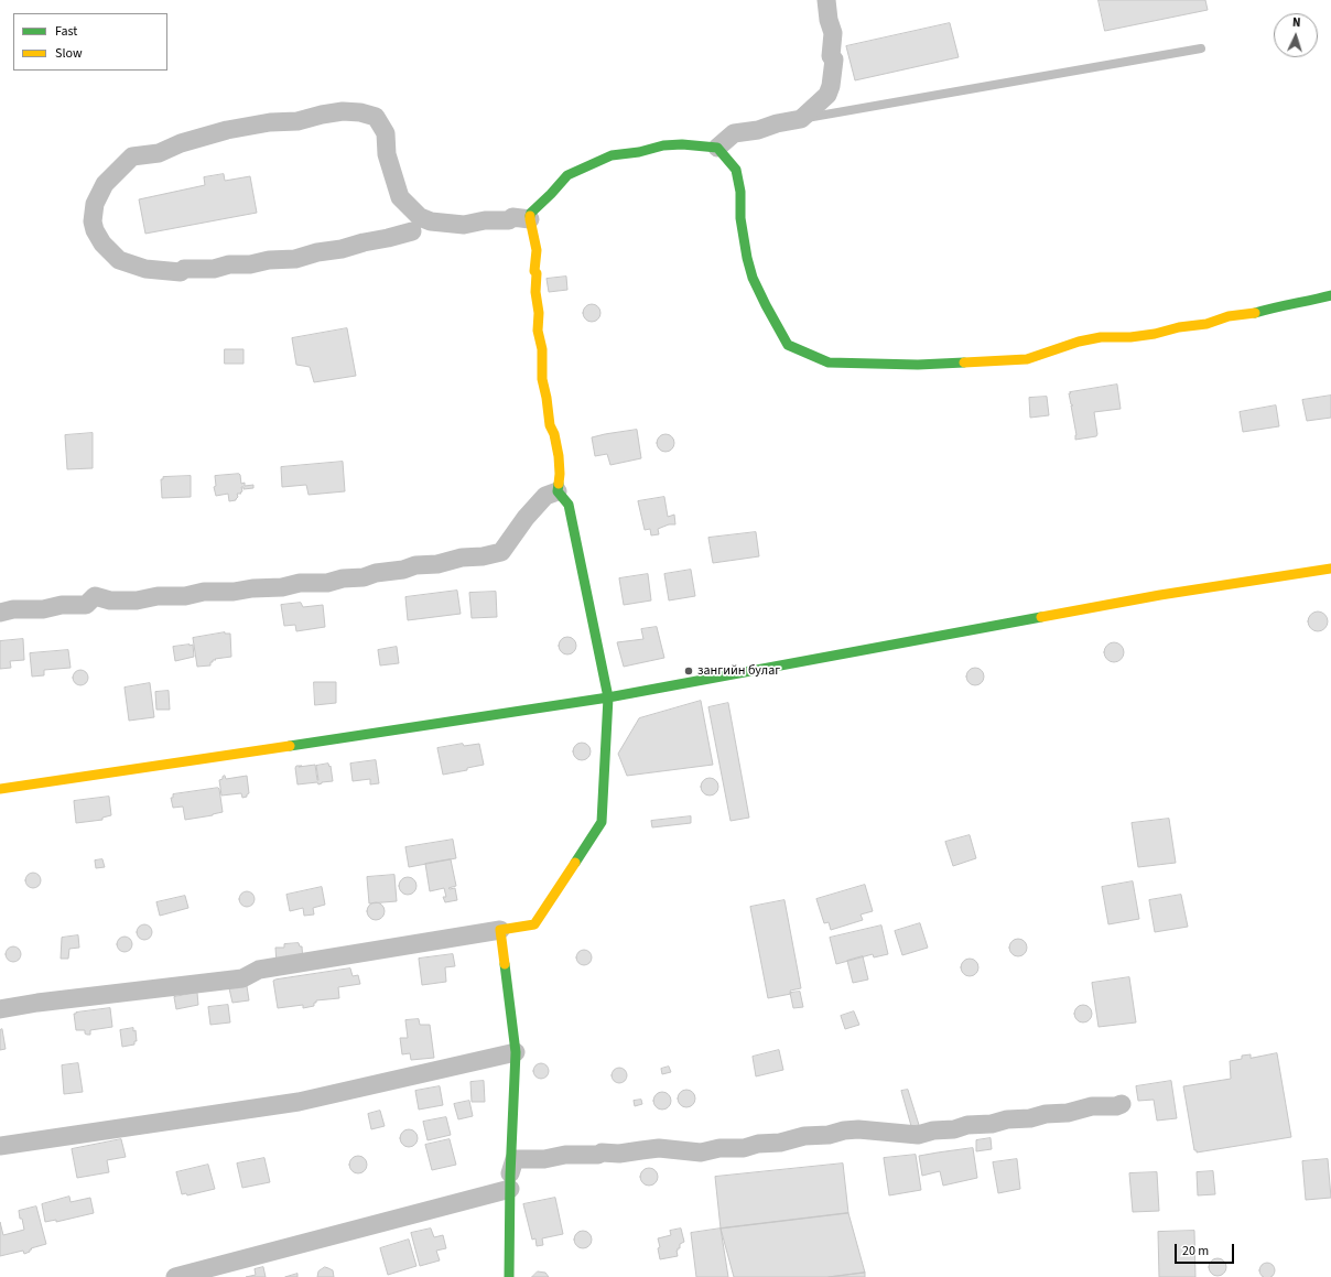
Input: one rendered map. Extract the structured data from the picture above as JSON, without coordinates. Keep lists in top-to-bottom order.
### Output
{
  "places": ["зангийн булаг"],
  "legend": ["Fast", "Slow"],
  "scale_bar": "20 m",
  "north": "top"
}
